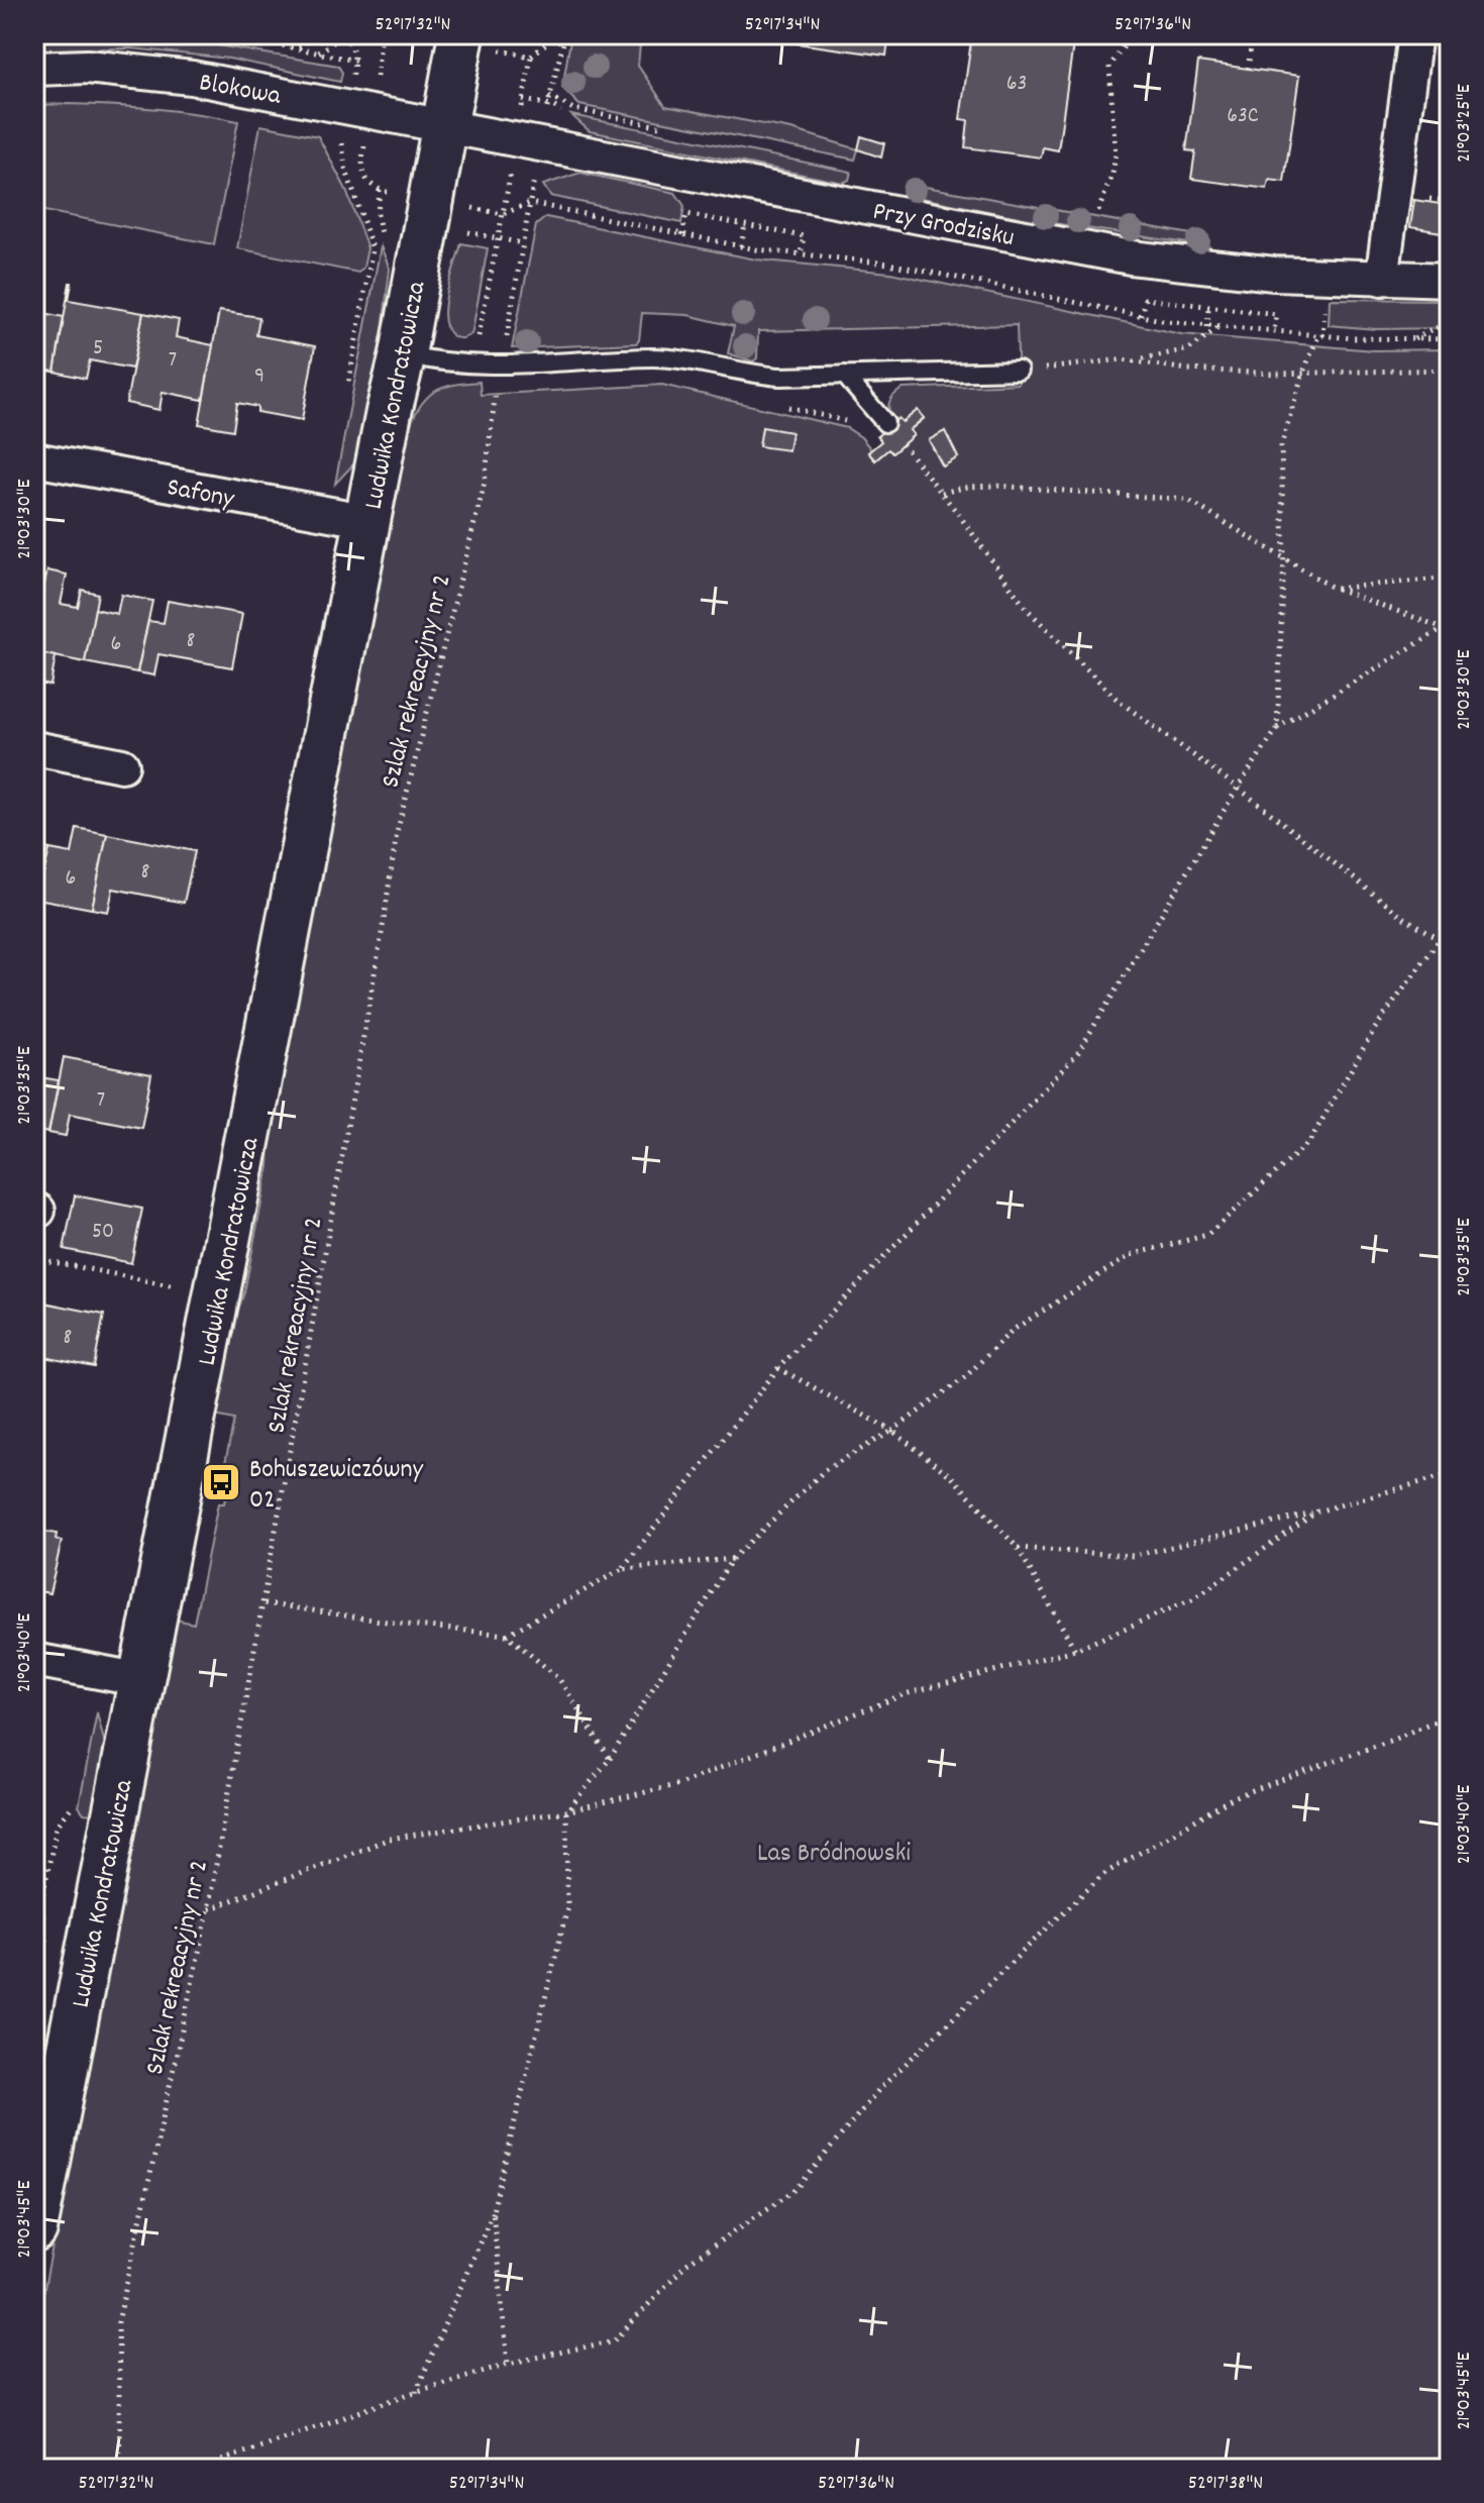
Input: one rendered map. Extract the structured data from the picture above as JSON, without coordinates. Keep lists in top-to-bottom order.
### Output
{
  "streets": {
    "main road": ["Ludwika Kondratowicza"],
    "street": ["Blokowa", "Przy Grodzisku", "Safony"],
    "path": ["Szlak rekreacyjny nr 2"]
  },
  "crossings": [
    ["Blokowa", "Przy Grodzisku"],
    ["Blokowa", "Ludwika Kondratowicza"],
    ["Przy Grodzisku", "Ludwika Kondratowicza"],
    ["Ludwika Kondratowicza", "Safony"]
  ],
  "parks": ["Las Bródnowski"],
  "places": {
    "bus stop": ["Bohuszewiczówny 02"]
  },
  "house_numbers": [
    "63",
    "63C",
    "5",
    "7",
    "9",
    "8",
    "6",
    "8",
    "6",
    "7",
    "50",
    "8"
  ],
  "coordinates": [
    "52°17'32\"N",
    "52°17'34\"N",
    "52°17'36\"N",
    "21°03'25\"E",
    "21°03'30\"E",
    "21°03'35\"E",
    "21°03'40\"E",
    "21°03'45\"E",
    "52°17'38\"N"
  ]
}
